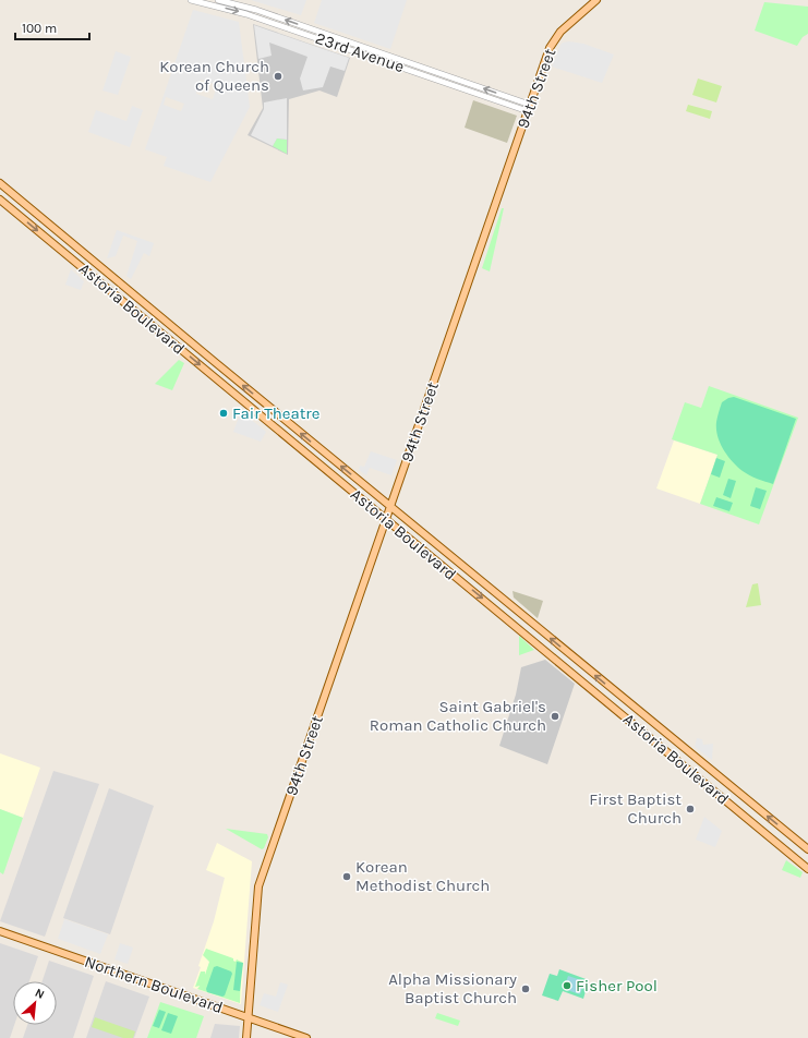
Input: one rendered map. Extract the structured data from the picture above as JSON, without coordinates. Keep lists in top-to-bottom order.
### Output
{
  "streets": {
    "main road": ["94th Street", "Astoria Boulevard", "Northern Boulevard"],
    "street": ["23rd Avenue"]
  },
  "crossings": [
    ["23rd Avenue", "94th Street"],
    ["94th Street", "Astoria Boulevard"],
    ["94th Street", "Northern Boulevard"]
  ],
  "places": [
    "Korean Church of Queens",
    "Fair Theatre",
    "Saint Gabriel's Roman Catholic Church",
    "First Baptist Church",
    "Korean Methodist Church",
    "Fisher Pool",
    "Alpha Missionary Baptist Church"
  ],
  "scale_bar": "100 m",
  "north": "top right"
}
